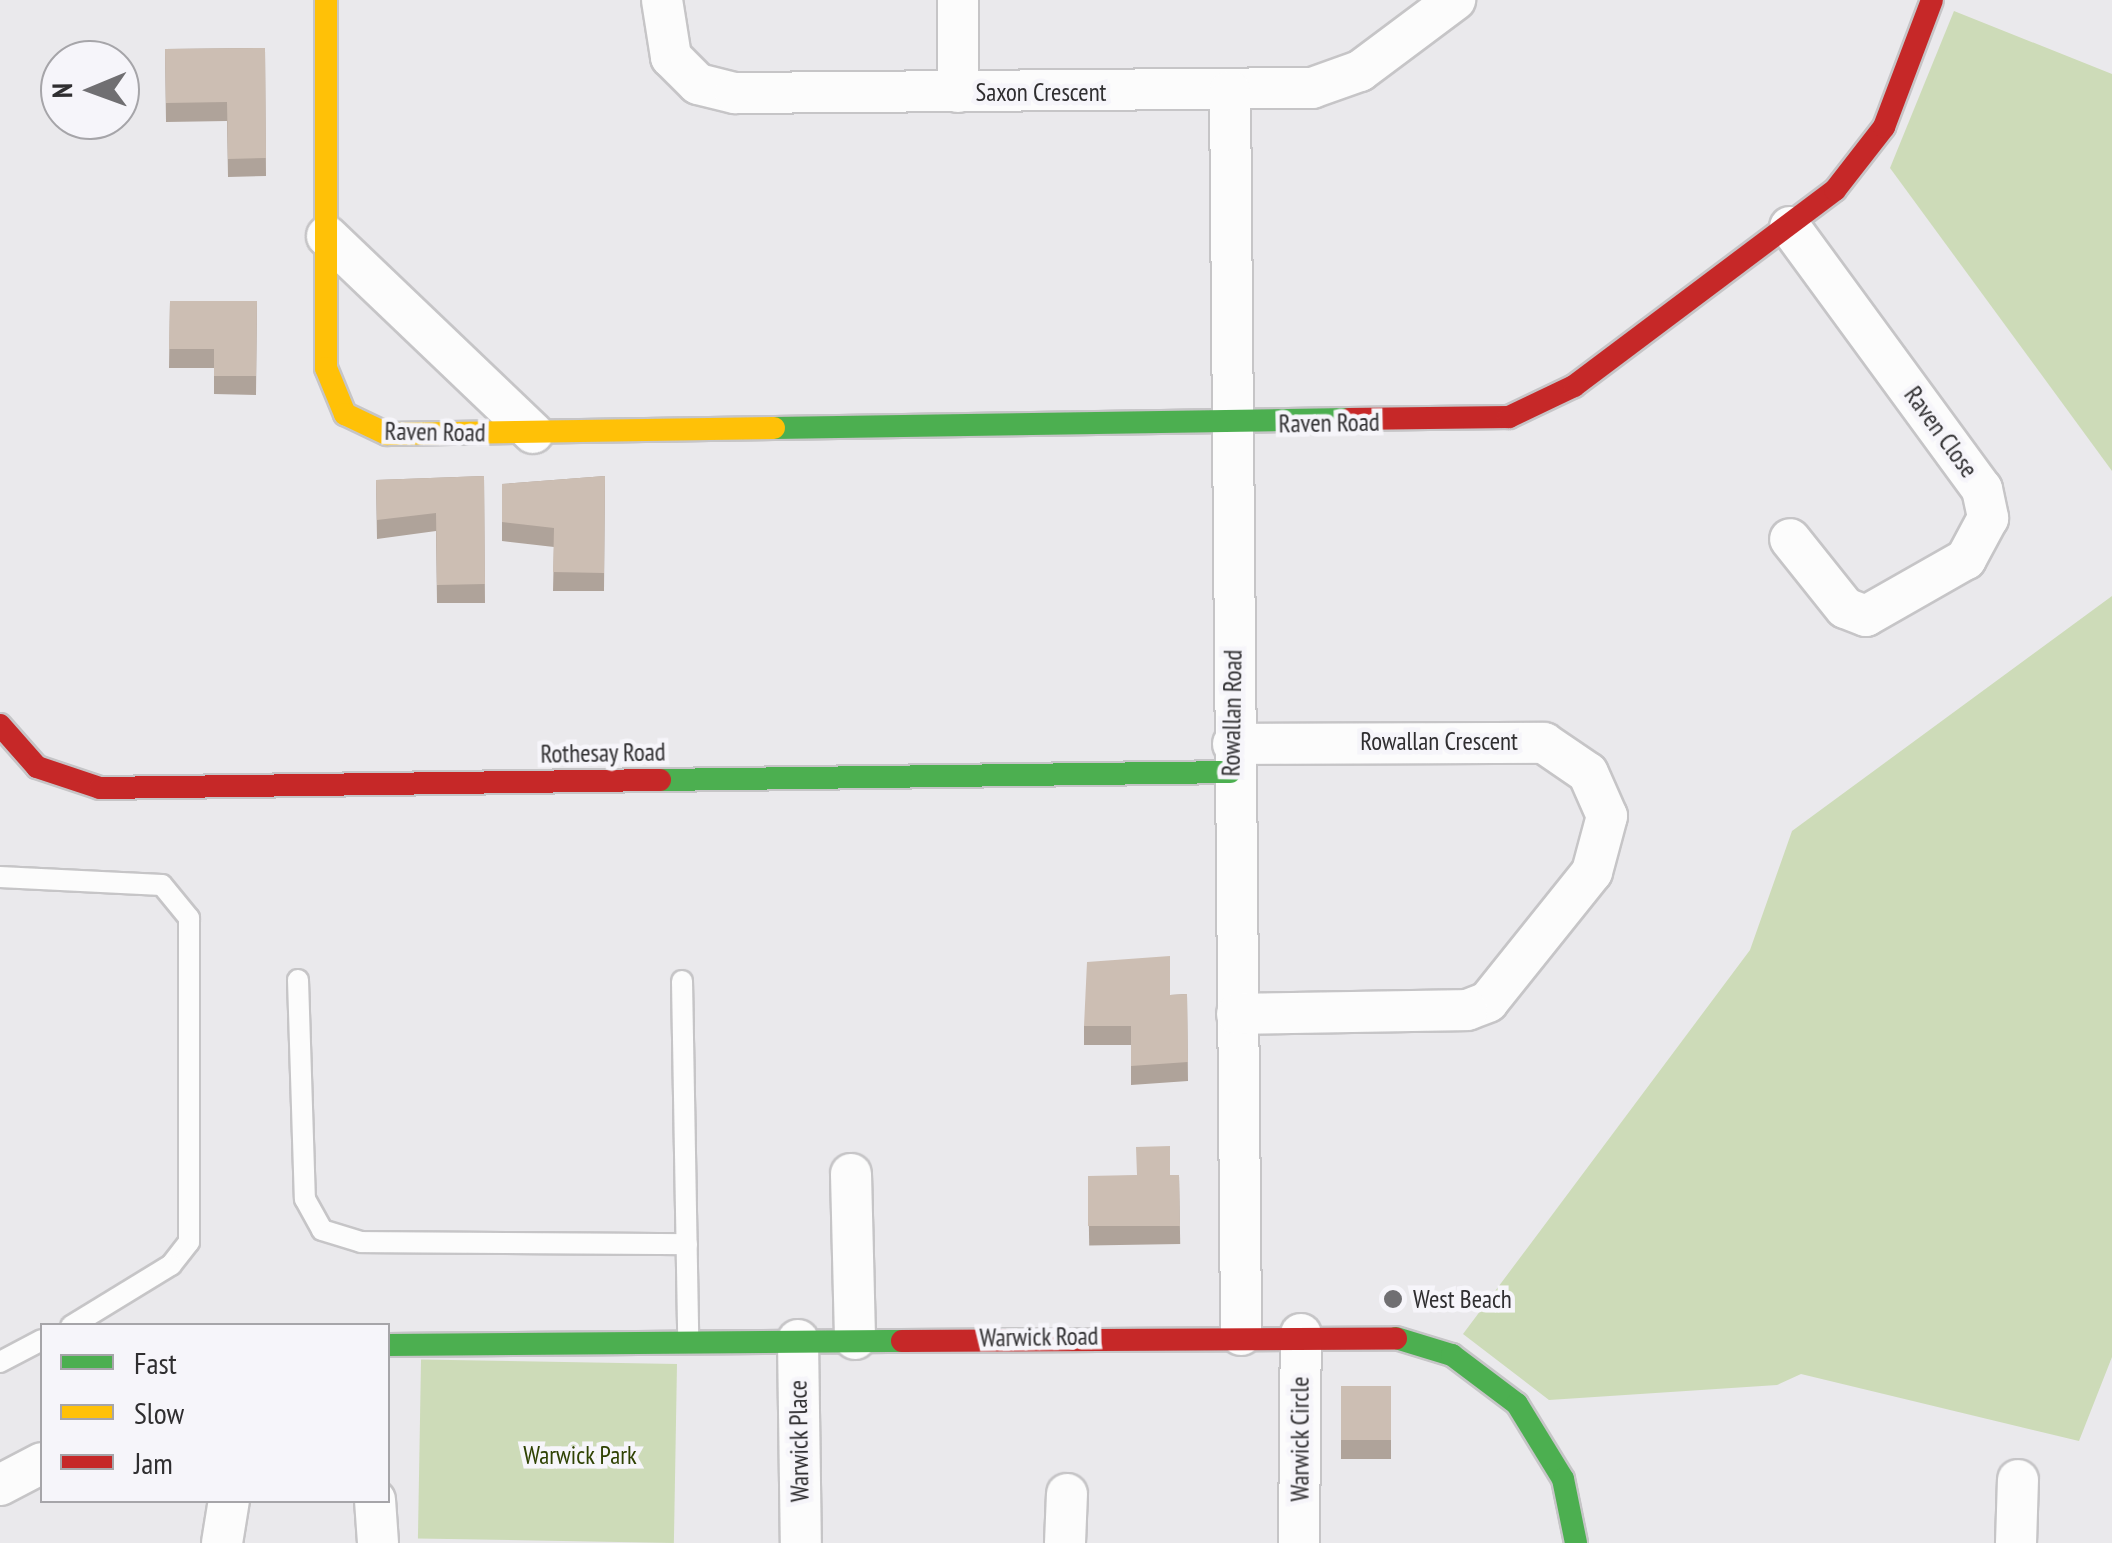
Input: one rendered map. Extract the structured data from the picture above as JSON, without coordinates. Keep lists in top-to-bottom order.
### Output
{
  "streets": {
    "street": [
      "Saxon Crescent",
      "Raven Road",
      "Raven Close",
      "Rowallan Road",
      "Rowallan Crescent",
      "Rothesay Road",
      "Warwick Road",
      "Warwick Circle",
      "Warwick Place"
    ]
  },
  "crossings": [
    ["Saxon Crescent", "Rowallan Road"],
    ["Raven Road", "Raven Close"],
    ["Raven Road", "Rowallan Road"],
    ["Rowallan Road", "Rowallan Crescent"],
    ["Rowallan Road", "Rothesay Road"],
    ["Rowallan Road", "Warwick Road"],
    ["Rowallan Crescent", "Rothesay Road"],
    ["Warwick Road", "Warwick Circle"],
    ["Warwick Road", "Warwick Place"]
  ],
  "parks": ["Warwick Park"],
  "places": ["West Beach"],
  "legend": ["Fast", "Slow", "Jam"],
  "north": "left"
}
